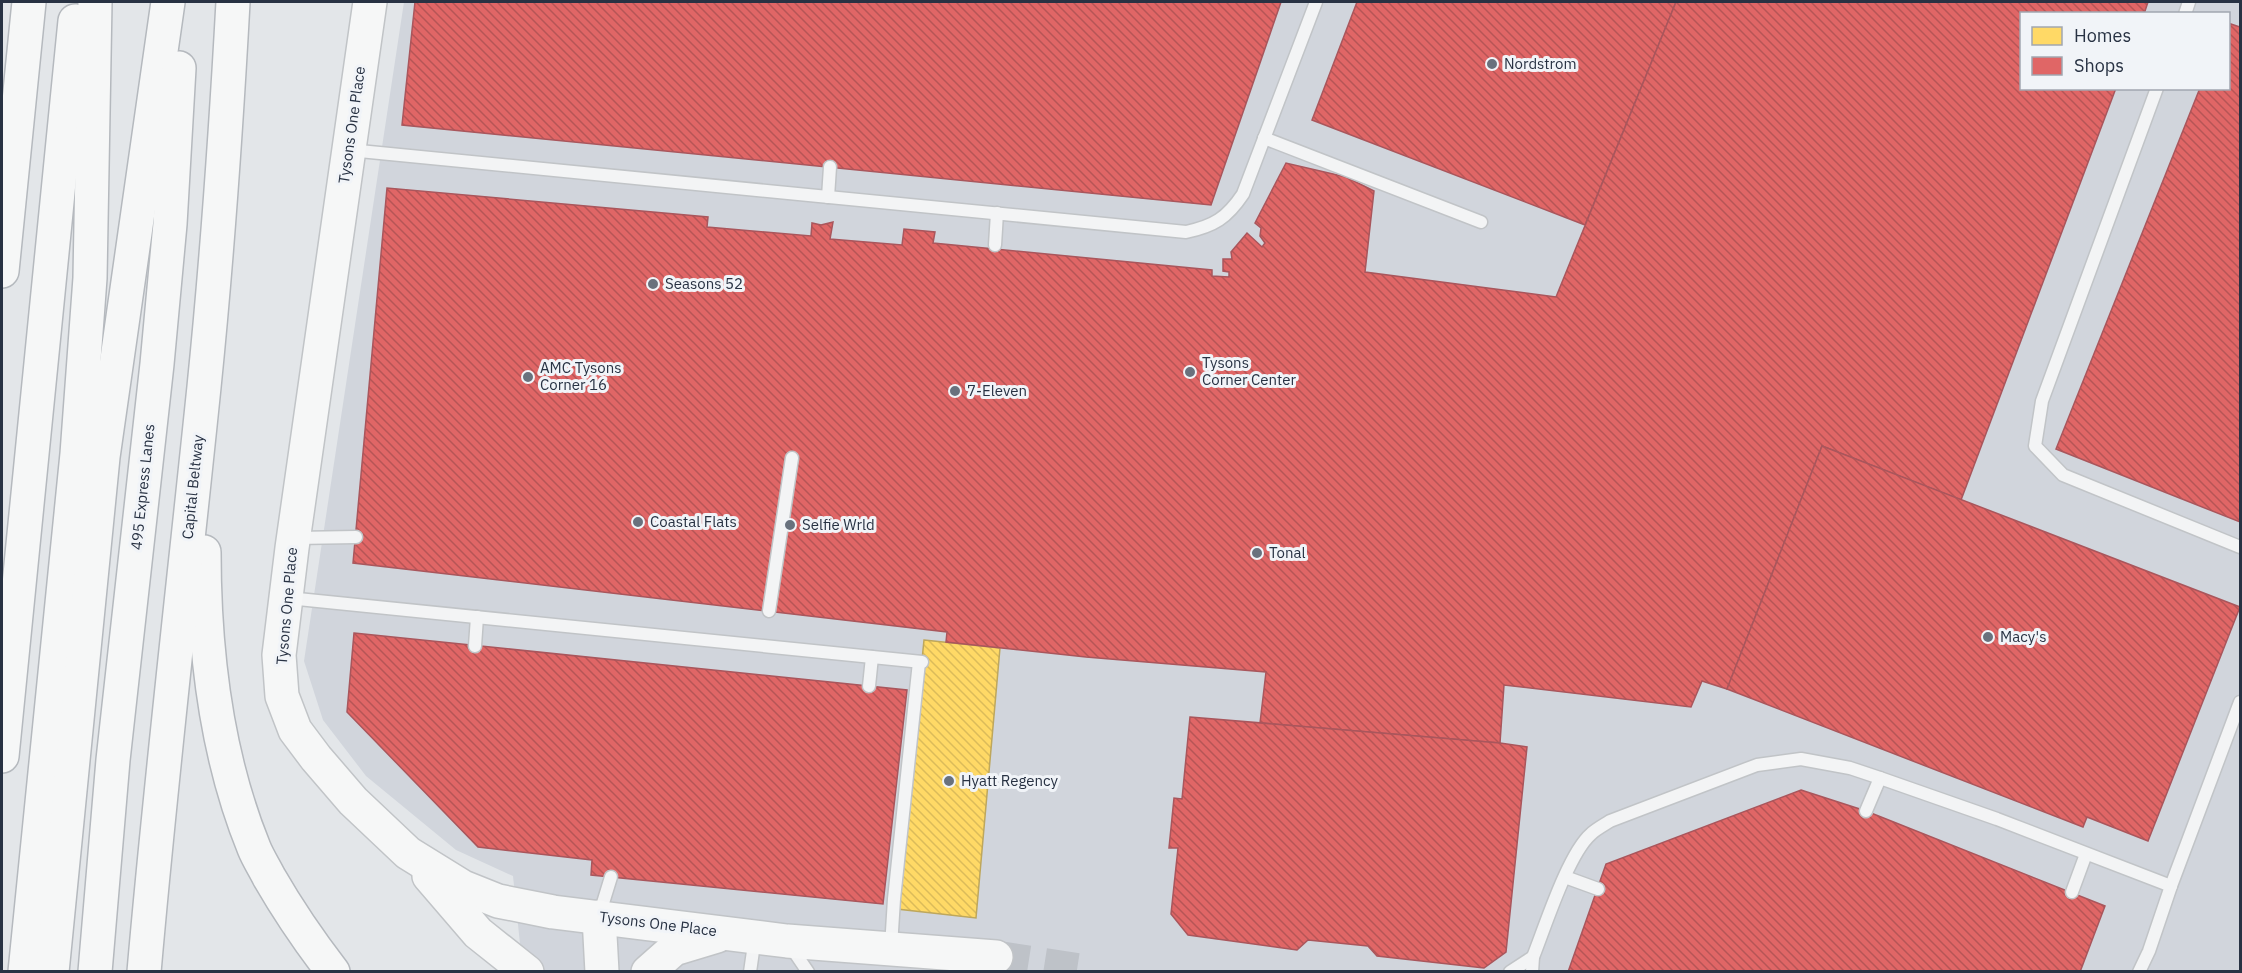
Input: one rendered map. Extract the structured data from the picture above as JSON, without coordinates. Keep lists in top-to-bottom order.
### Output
{
  "streets": {
    "main road": ["Tysons One Place", "495 Express Lanes", "Capital Beltway"]
  },
  "places": [
    "Nordstrom",
    "Seasons 52",
    "Tysons Corner Center",
    "AMC Tysons Corner 16",
    "7-Eleven",
    "Coastal Flats",
    "Selfie Wrld",
    "Tonal",
    "Macy's",
    "Hyatt Regency"
  ],
  "legend": ["Homes", "Shops"]
}
